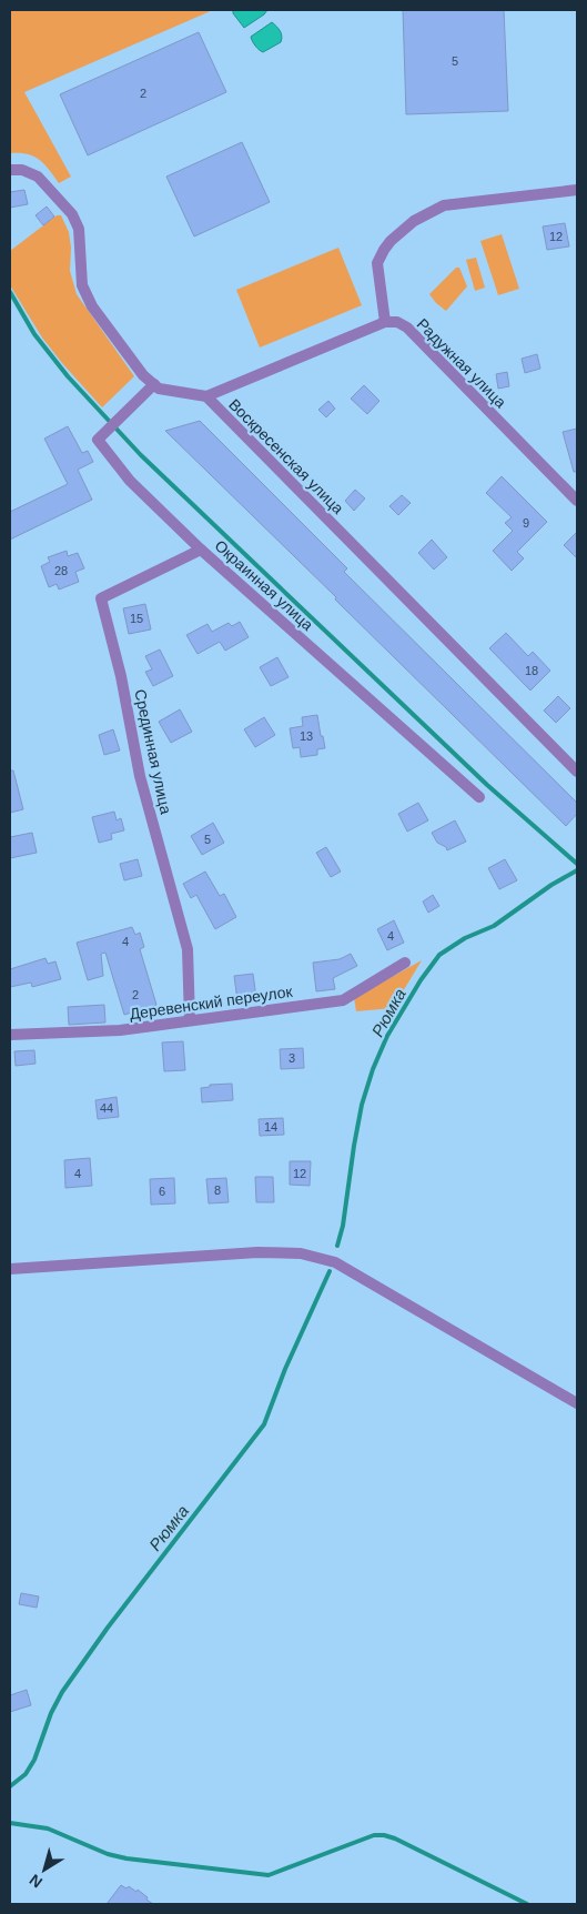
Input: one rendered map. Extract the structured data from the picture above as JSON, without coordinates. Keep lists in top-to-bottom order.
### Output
{
  "streets": {
    "street": [
      "Радужная улица",
      "Воскресенская улица",
      "Окраинная улица",
      "Срединная улица",
      "Деревенский переулок"
    ]
  },
  "crossings": [
    ["Воскресенская улица", "Окраинная улица"],
    ["Окраинная улица", "Срединная улица"],
    ["Срединная улица", "Деревенский переулок"]
  ],
  "water": ["Рюмка"],
  "house_numbers": [
    "5",
    "2",
    "12",
    "9",
    "28",
    "15",
    "18",
    "13",
    "5",
    "4",
    "4",
    "2",
    "3",
    "44",
    "14",
    "4",
    "12",
    "8",
    "6"
  ],
  "north": "bottom left"
}
